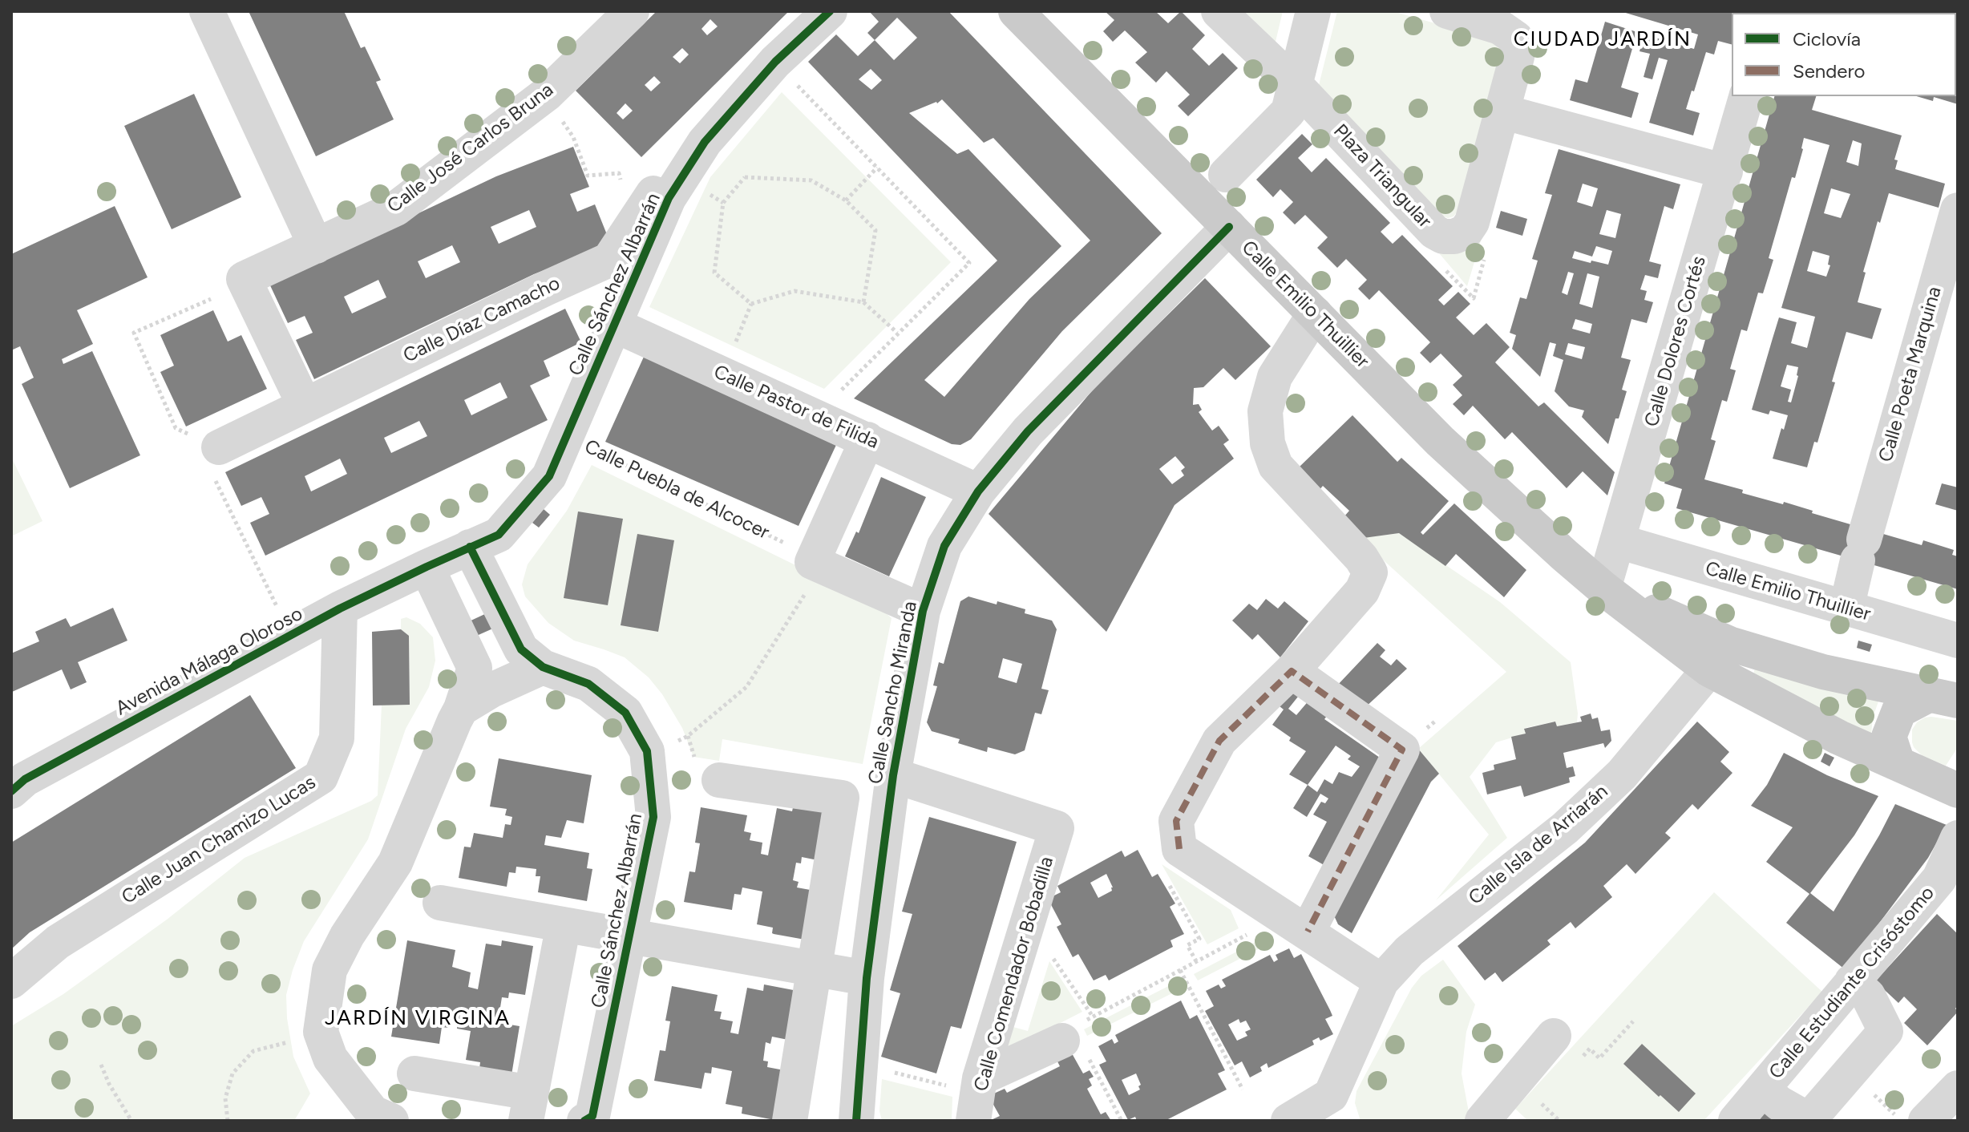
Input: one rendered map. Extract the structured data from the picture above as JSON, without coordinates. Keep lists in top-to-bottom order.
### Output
{
  "streets": {
    "main road": ["Calle Emilio Thuillier"],
    "street": [
      "Calle José Carlos Bruna",
      "Plaza Triangular",
      "Calle Sánchez Albarrán",
      "Calle Díaz Camacho",
      "Calle Dolores Cortés",
      "Calle Poeta Marquina",
      "Calle Pastor de Filida",
      "Avenida Málaga Oloroso",
      "Calle Sancho Miranda",
      "Calle Juan Chamizo Lucas",
      "Calle Isla de Arriarán",
      "Calle Comendador Bobadilla",
      "Calle Estudiante Crisóstomo"
    ],
    "path": ["Calle Puebla de Alcocer"]
  },
  "crossings": [
    ["Calle José Carlos Bruna", "Calle Díaz Camacho"],
    ["Calle Sánchez Albarrán", "Calle Díaz Camacho"],
    ["Calle Sánchez Albarrán", "Calle Pastor de Filida"],
    ["Calle Sánchez Albarrán", "Calle Puebla de Alcocer"],
    ["Calle Sánchez Albarrán", "Avenida Málaga Oloroso"],
    ["Calle Emilio Thuillier", "Calle Dolores Cortés"],
    ["Calle Emilio Thuillier", "Calle Poeta Marquina"],
    ["Calle Emilio Thuillier", "Calle Sancho Miranda"],
    ["Calle Emilio Thuillier", "Calle Isla de Arriarán"],
    ["Calle Pastor de Filida", "Calle Sancho Miranda"],
    ["Avenida Málaga Oloroso", "Calle Juan Chamizo Lucas"],
    ["Calle Sancho Miranda", "Calle Comendador Bobadilla"]
  ],
  "districts": ["CIUDAD JARDÍN", "JARDÍN VIRGINA"],
  "legend": ["Ciclovía", "Sendero"]
}
